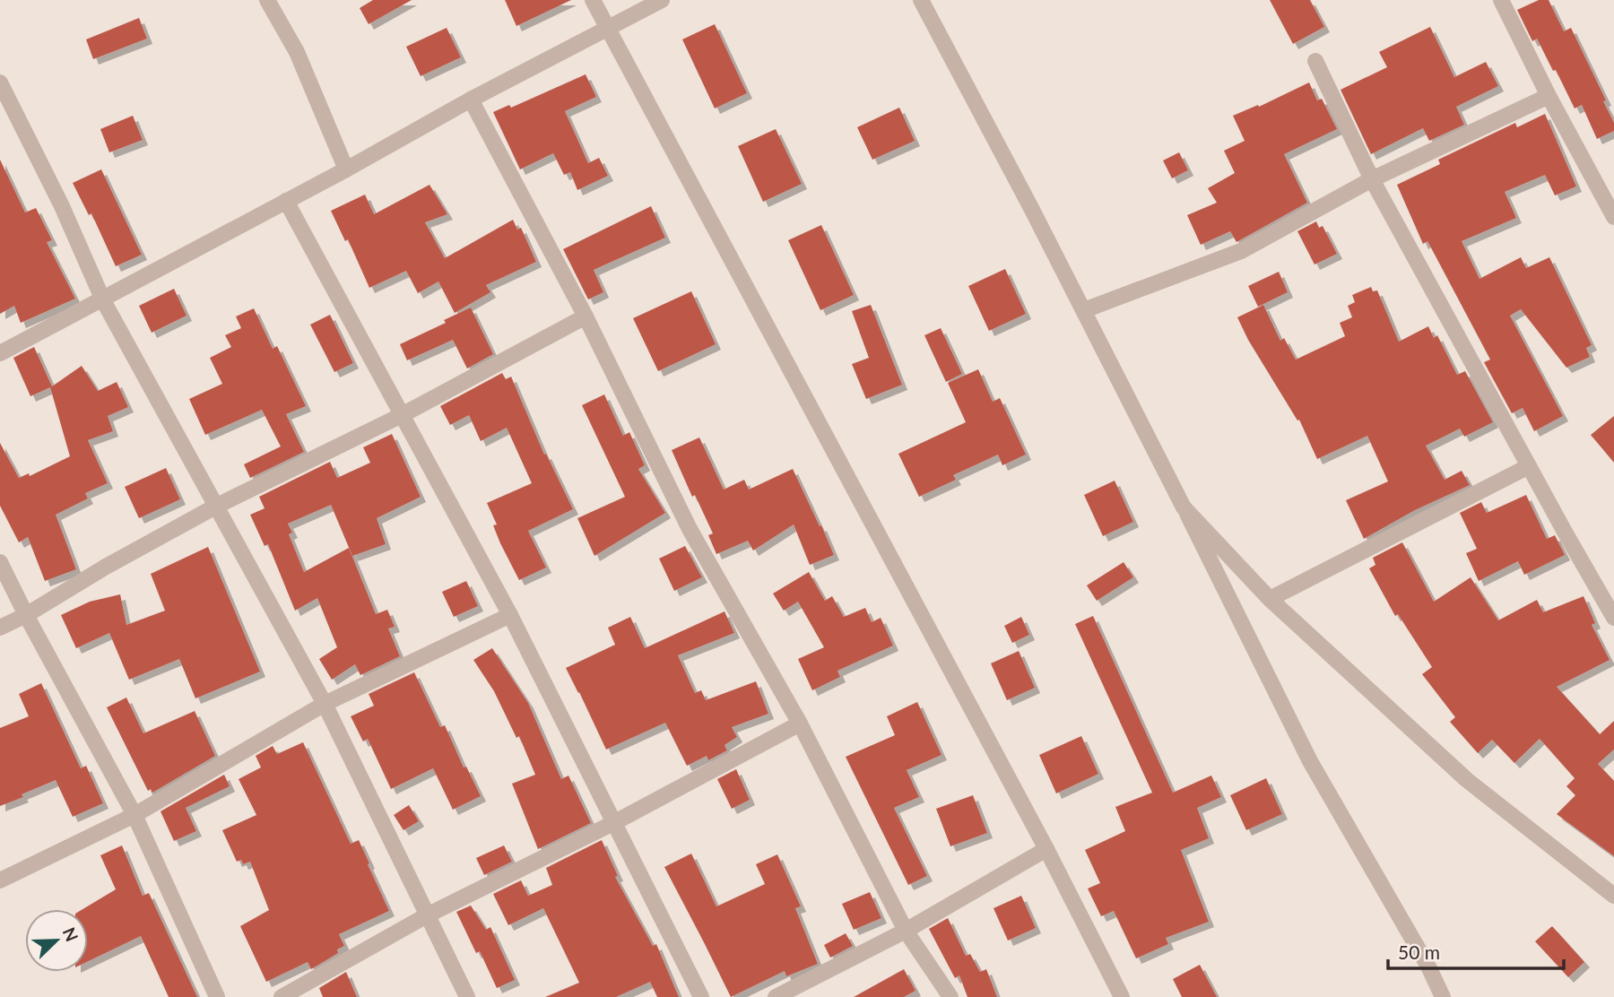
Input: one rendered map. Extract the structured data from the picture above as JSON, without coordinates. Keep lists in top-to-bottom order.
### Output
{
  "scale_bar": "50 m",
  "north": "top right"
}
